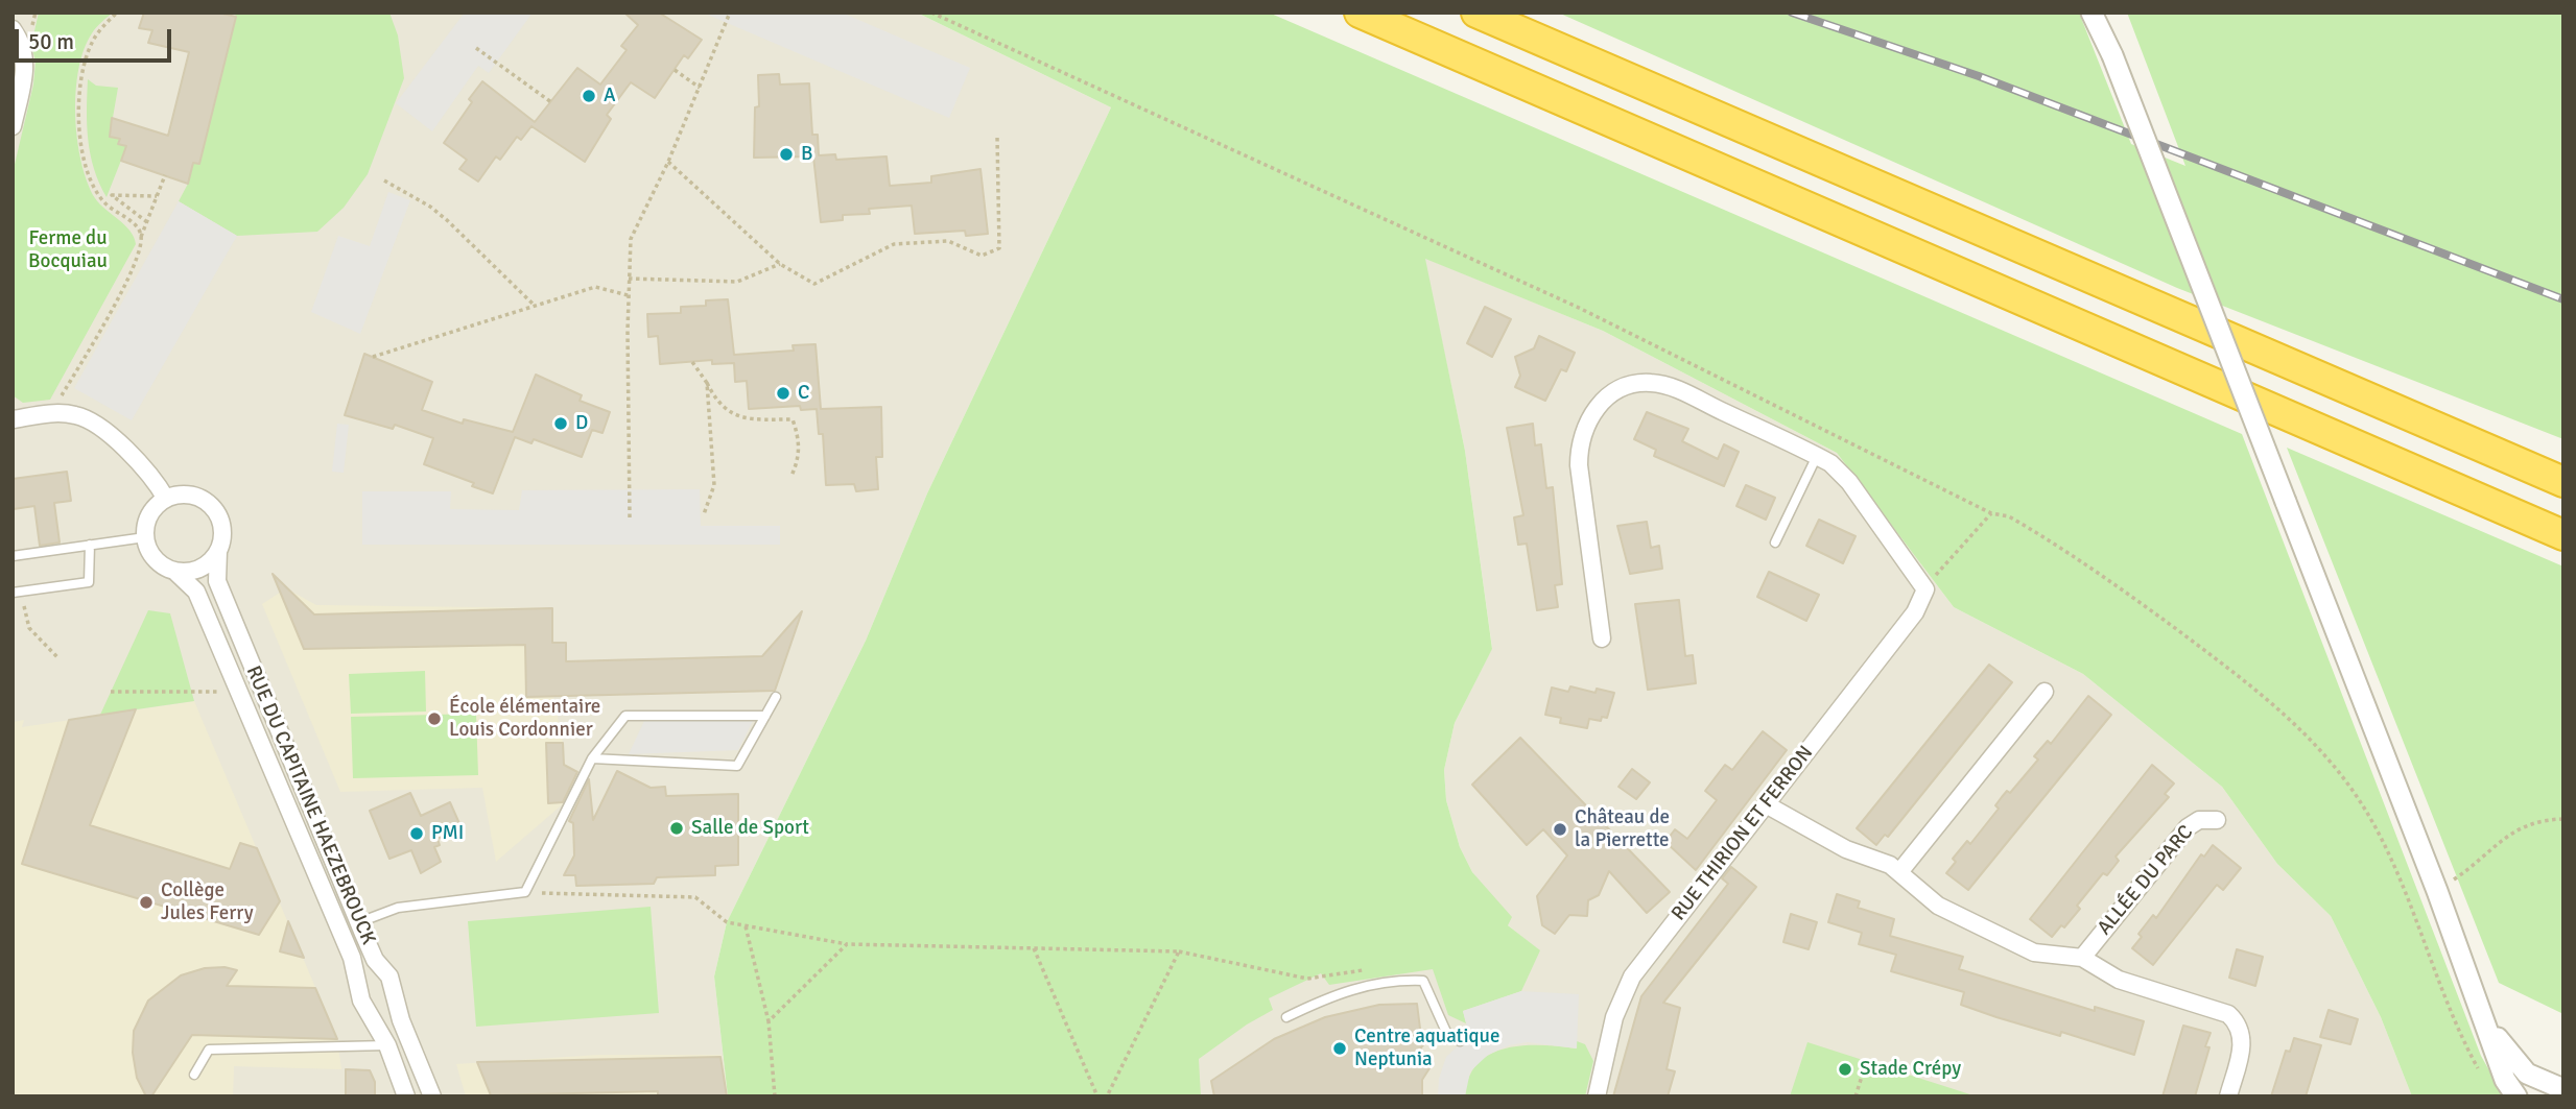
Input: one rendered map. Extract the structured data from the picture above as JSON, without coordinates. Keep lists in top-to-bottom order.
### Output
{
  "streets": {
    "street": ["RUE DU CAPITAINE HAEZEBROUCK", "RUE THIRION ET FERRON", "ALLÉE DU PARC"]
  },
  "parks": ["Ferme du Bocquiau"],
  "places": [
    "A",
    "B",
    "C",
    "D",
    "École élémentaire Louis Cordonnier",
    "Salle de Sport",
    "Château de la Pierrette",
    "PMI",
    "Collège Jules Ferry",
    "Centre aquatique Neptunia",
    "Stade Crépy"
  ],
  "scale_bar": "50 m"
}
